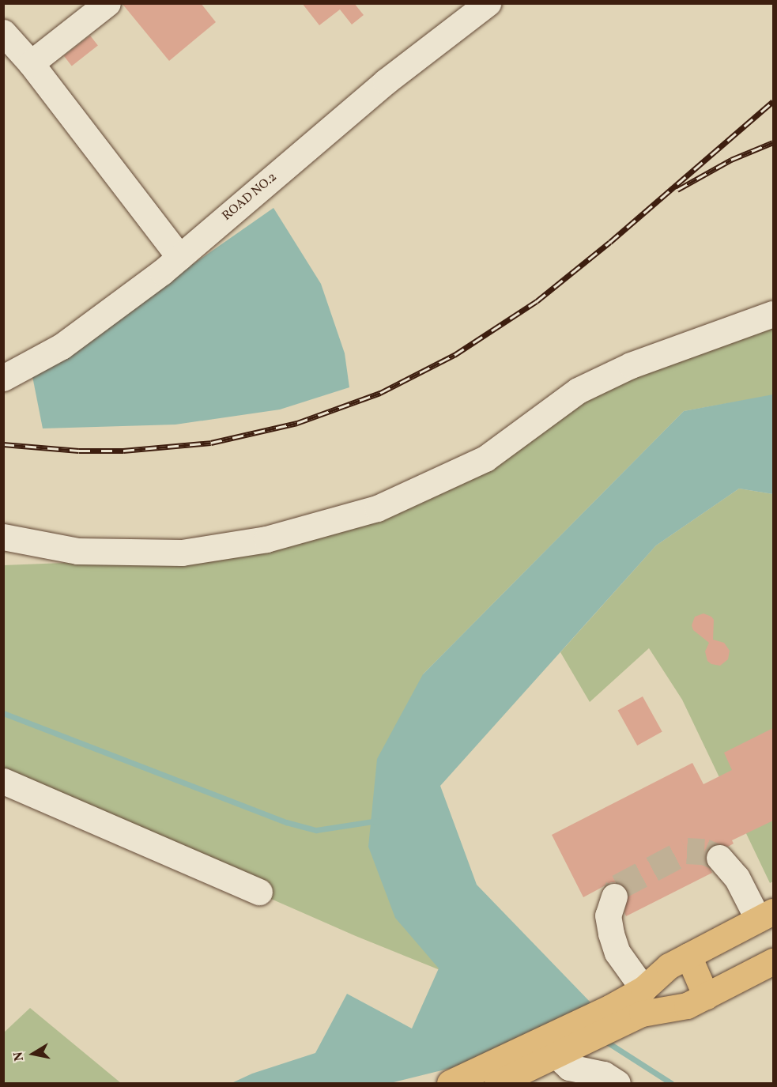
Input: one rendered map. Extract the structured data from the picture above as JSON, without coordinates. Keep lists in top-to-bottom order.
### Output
{
  "streets": {
    "street": ["ROAD NO.2"]
  },
  "north": "left"
}
